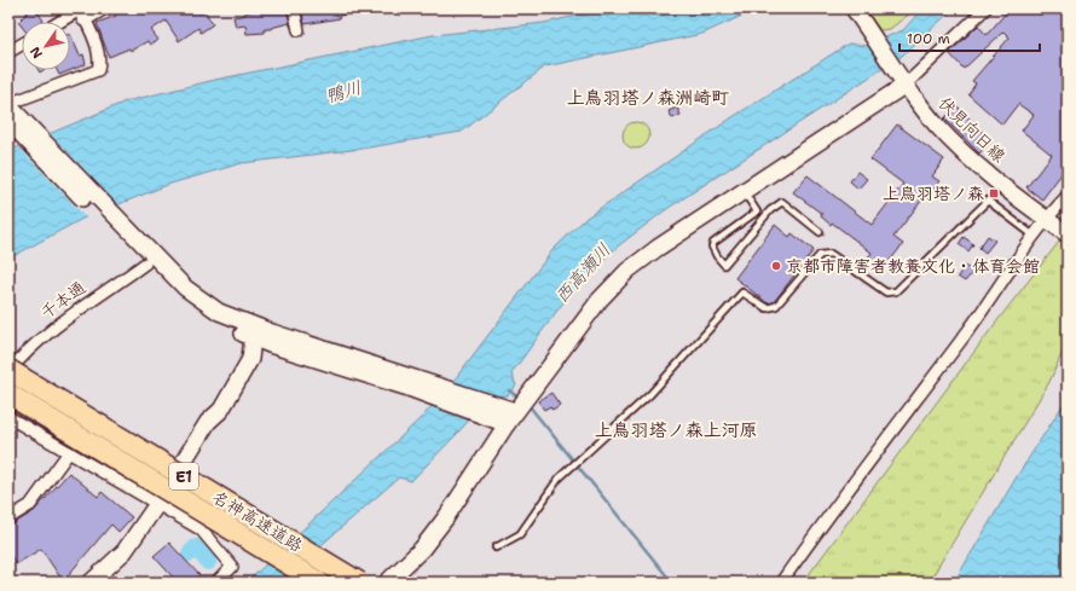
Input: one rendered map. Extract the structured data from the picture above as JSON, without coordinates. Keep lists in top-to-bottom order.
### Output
{
  "streets": {
    "highway": ["E1", "名神高速道路"],
    "street": ["伏見向日線", "千本通"]
  },
  "crossings": [
    ["千本通", "名神高速道路"]
  ],
  "districts": ["上鳥羽塔ノ森洲崎町", "上鳥羽塔ノ森上河原"],
  "water": ["鴨川", "西高瀬川"],
  "places": {
    "transit": ["上鳥羽塔ノ森"],
    "other": ["京都市障害者教養文化・体育会館"]
  },
  "scale_bar": "100 m",
  "north": "bottom left"
}
